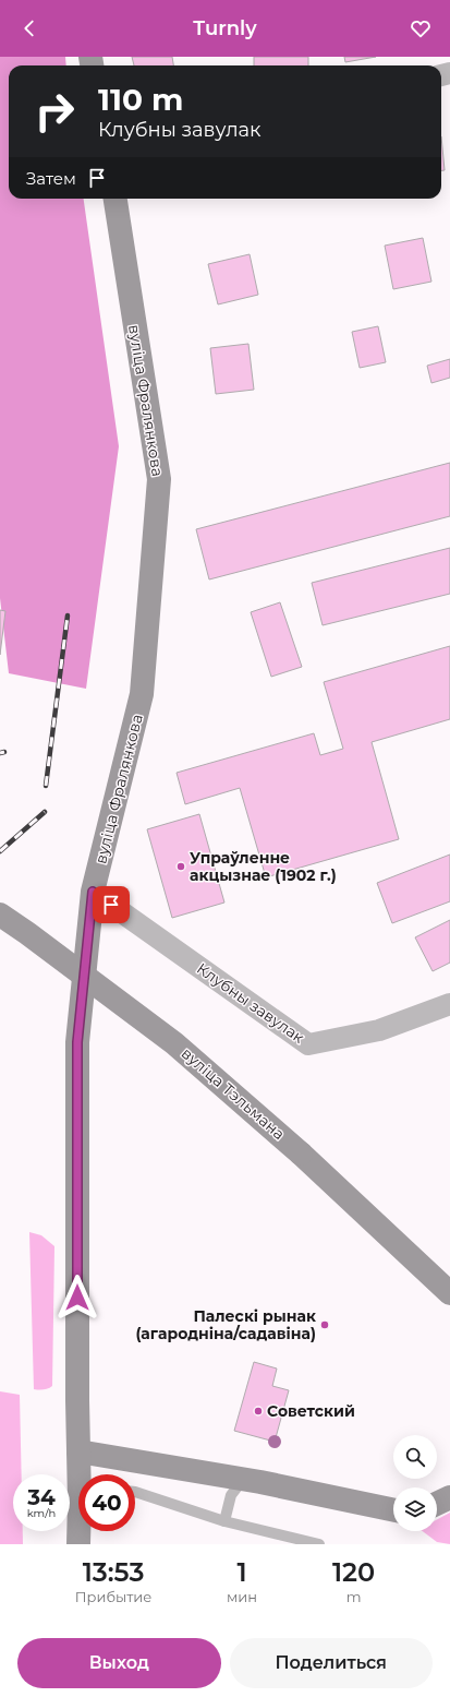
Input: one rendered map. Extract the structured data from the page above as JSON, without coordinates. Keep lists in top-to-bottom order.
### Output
{
  "streets": {
    "street": ["вуліца Фралянкова", "Клубны завулак", "вуліца Тэльмана"]
  },
  "crossings": [
    ["вуліца Фралянкова", "Клубны завулак"]
  ],
  "places": ["Упраўленне акцызнае (1902 г.)", "Палескі рынак (агародніна/садавіна)", "Советский"],
  "page": {
    "header": "Turnly",
    "turn": ["110 m", "Клубны завулак"],
    "then": "Затем",
    "speed": "34 km/h",
    "limit": "40",
    "eta": [
      "13:53",
      "Прибытие",
      "1",
      "мин",
      "120",
      "m"
    ],
    "buttons": ["Выход", "Поделиться"]
  }
}
